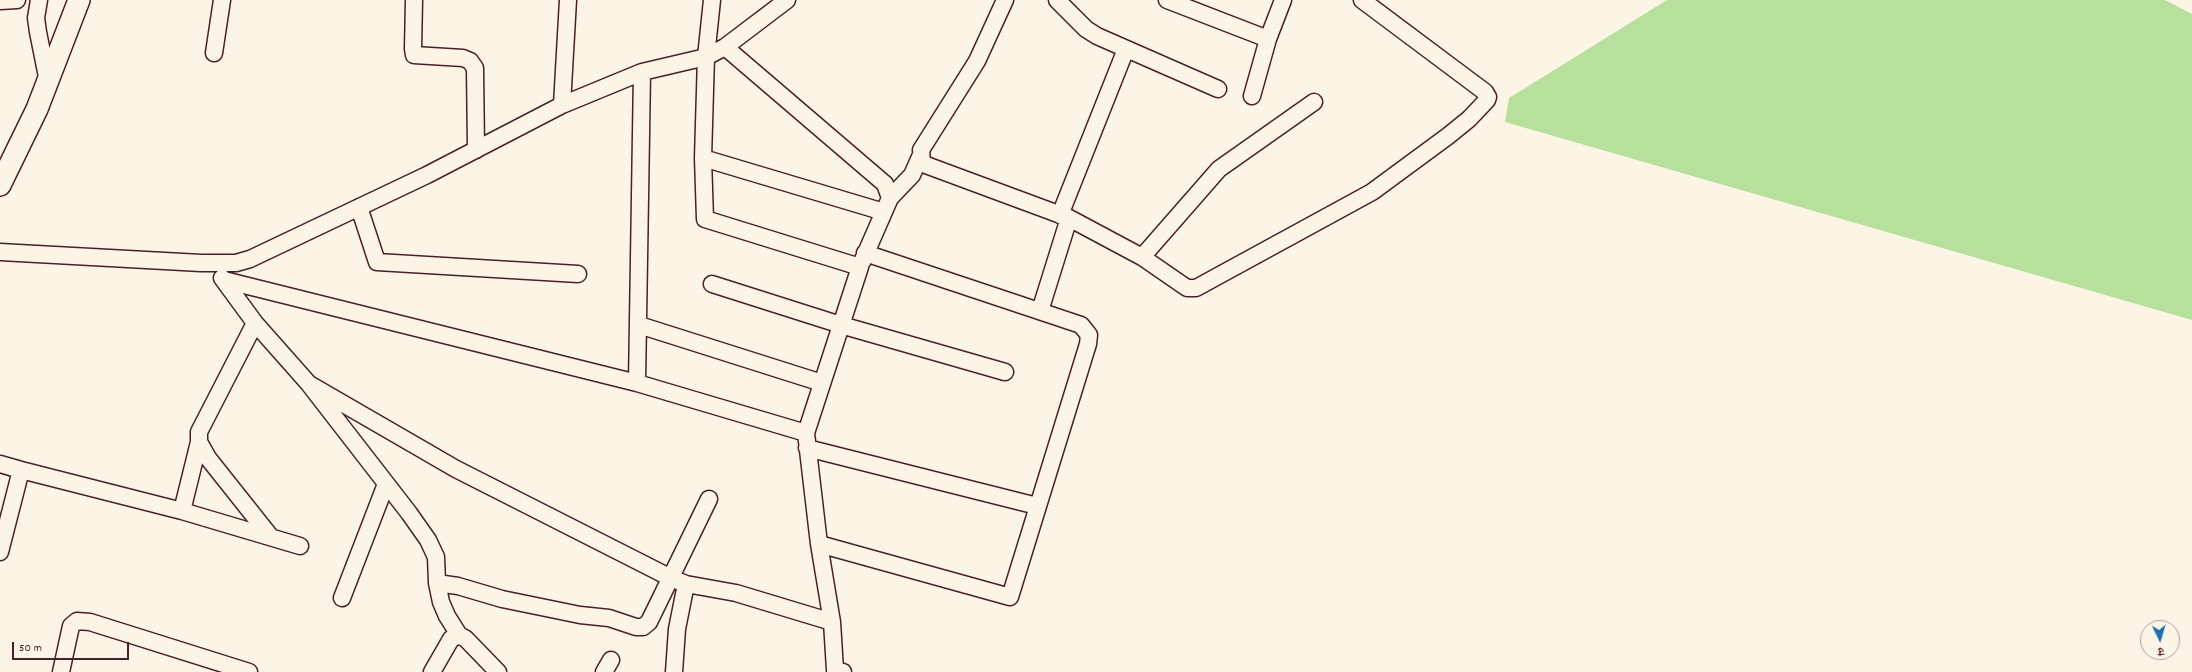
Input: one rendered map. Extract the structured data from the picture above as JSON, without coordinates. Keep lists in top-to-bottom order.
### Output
{
  "scale_bar": "50 m",
  "north": "bottom"
}
